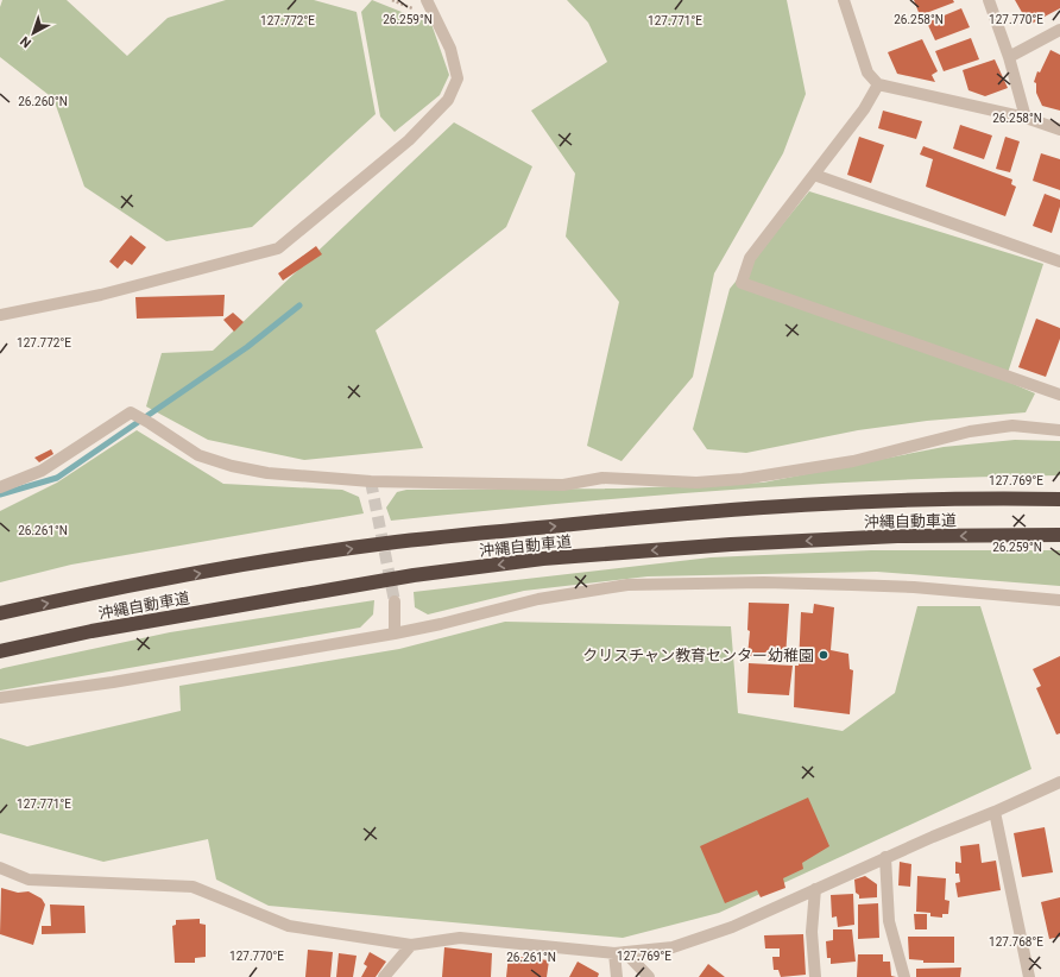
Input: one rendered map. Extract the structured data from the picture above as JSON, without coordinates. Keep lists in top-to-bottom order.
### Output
{
  "streets": {
    "highway": ["沖縄自動車道"]
  },
  "places": ["クリスチャン教育センター幼稚園"],
  "north": "bottom left",
  "coordinates": [
    "26.259°N",
    "26.258°N",
    "127.770°E",
    "127.772°E",
    "127.771°E",
    "26.260°N",
    "127.769°E",
    "26.261°N",
    "127.768°E"
  ]
}
